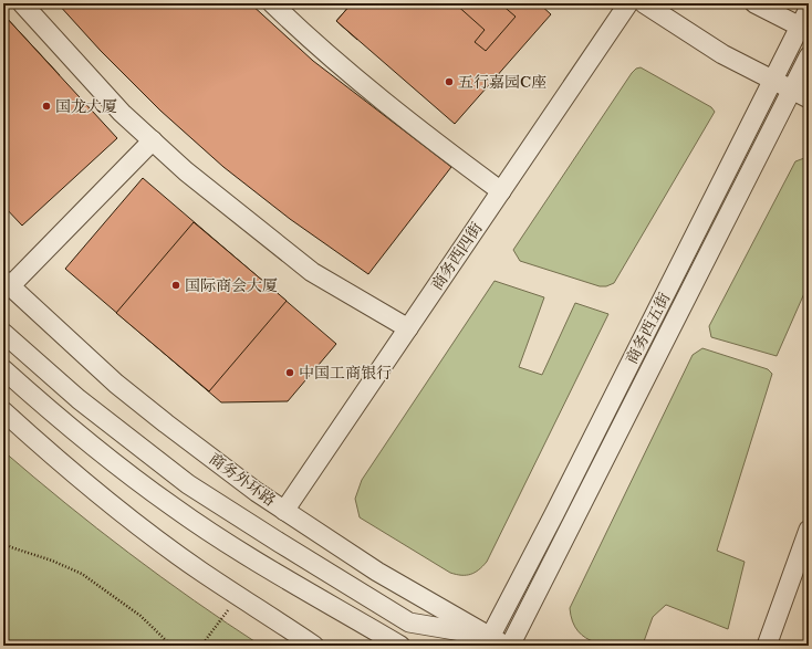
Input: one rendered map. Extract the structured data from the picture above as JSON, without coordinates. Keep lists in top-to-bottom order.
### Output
{
  "streets": {
    "street": ["商务西四街", "商务西五街", "商务外环路"]
  },
  "crossings": [
    ["商务西四街", "商务外环路"],
    ["商务西五街", "商务外环路"]
  ],
  "places": [
    "五行嘉园C座",
    "国龙大厦",
    "国际商会大厦",
    "中国工商银行"
  ]
}
